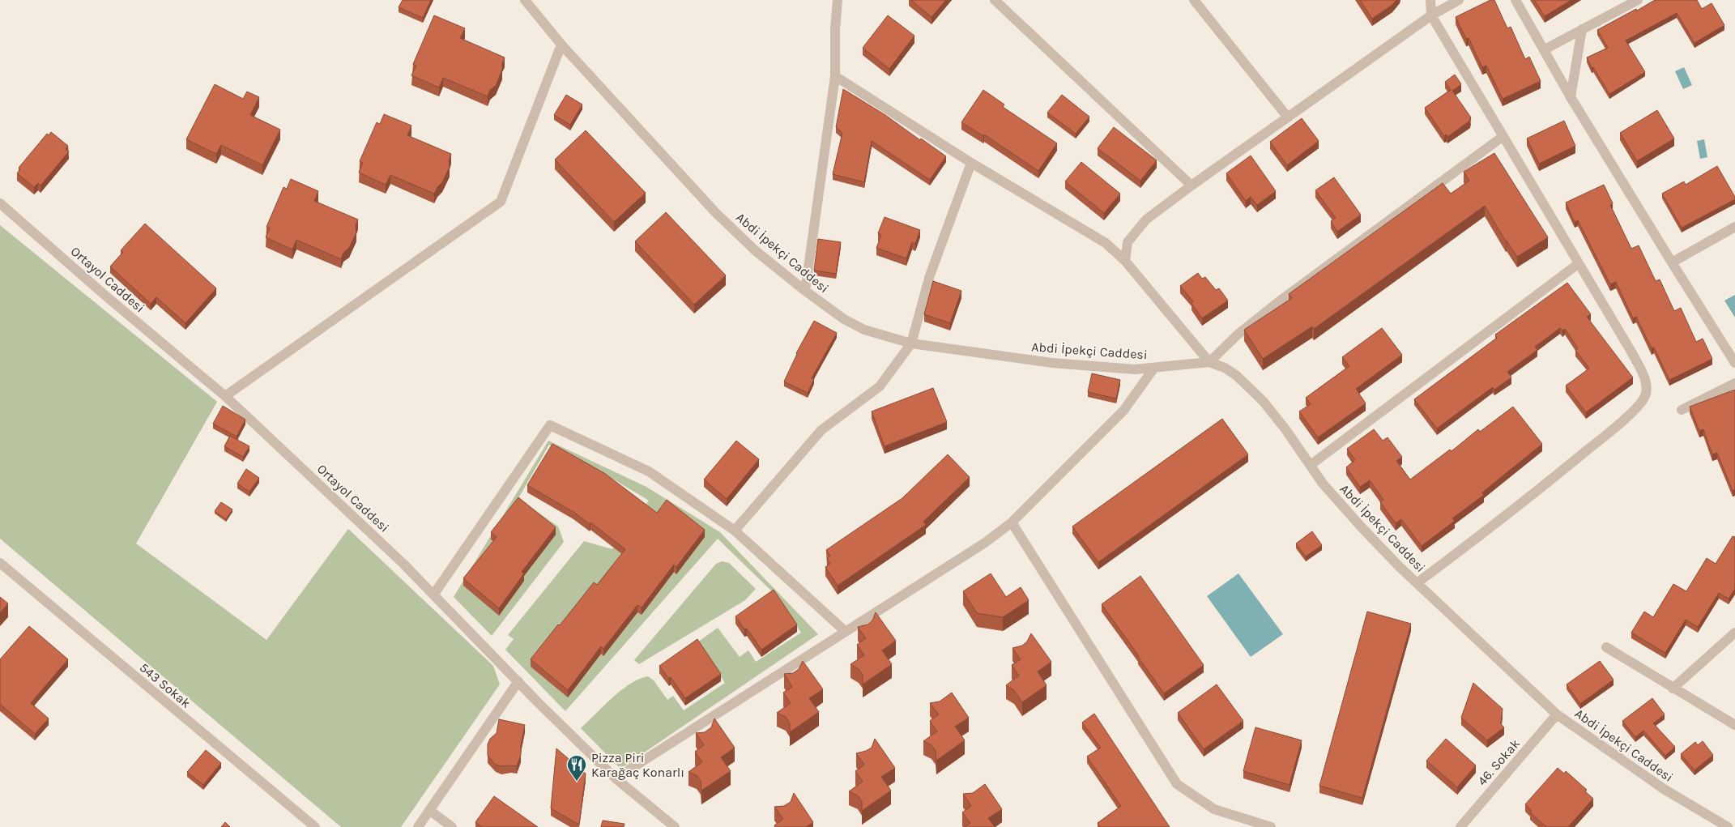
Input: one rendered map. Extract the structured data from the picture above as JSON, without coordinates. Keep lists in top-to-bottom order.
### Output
{
  "streets": {
    "street": [
      "Abdi İpekçi Caddesi",
      "Ortayol Caddesi",
      "543 Sokak",
      "46. Sokak"
    ]
  },
  "crossings": [
    ["Abdi İpekçi Caddesi", "46. Sokak"]
  ],
  "places": {
    "restaurant": ["Pizza Piri Karağaç Konarlı"]
  }
}
